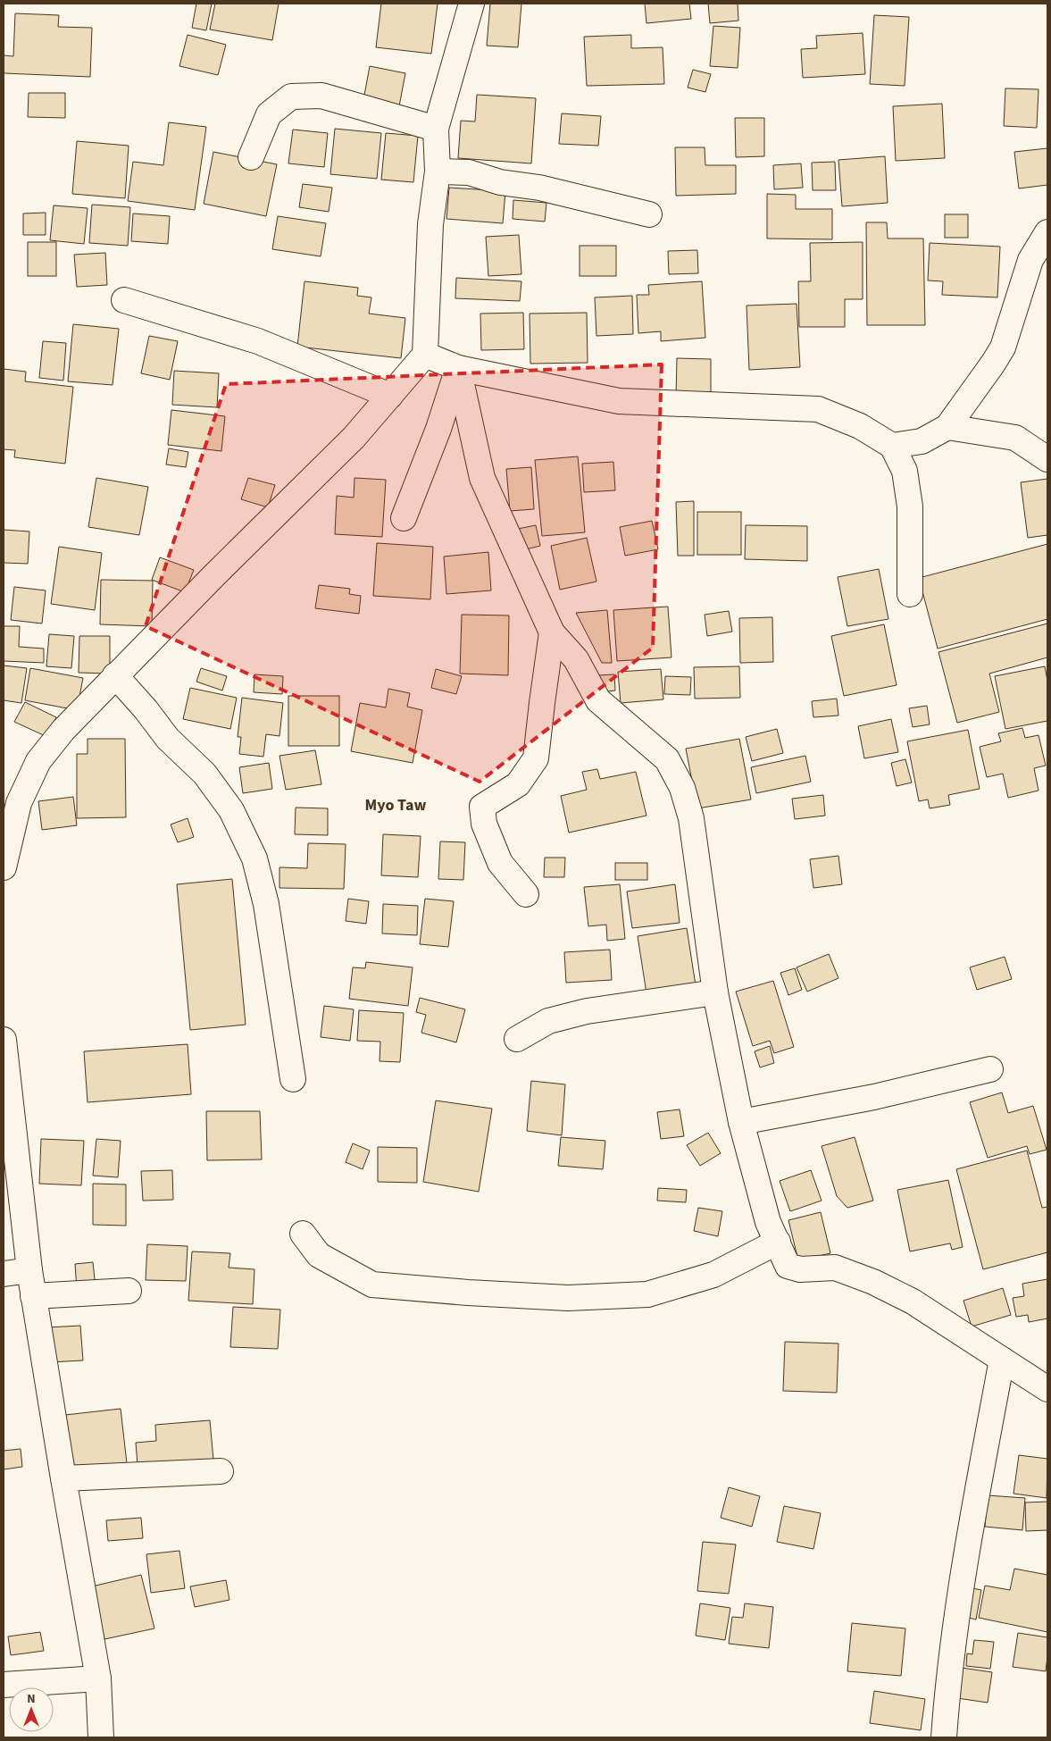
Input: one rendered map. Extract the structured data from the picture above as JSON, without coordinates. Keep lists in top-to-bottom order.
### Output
{
  "districts": ["Myo Taw"],
  "north": "top"
}
